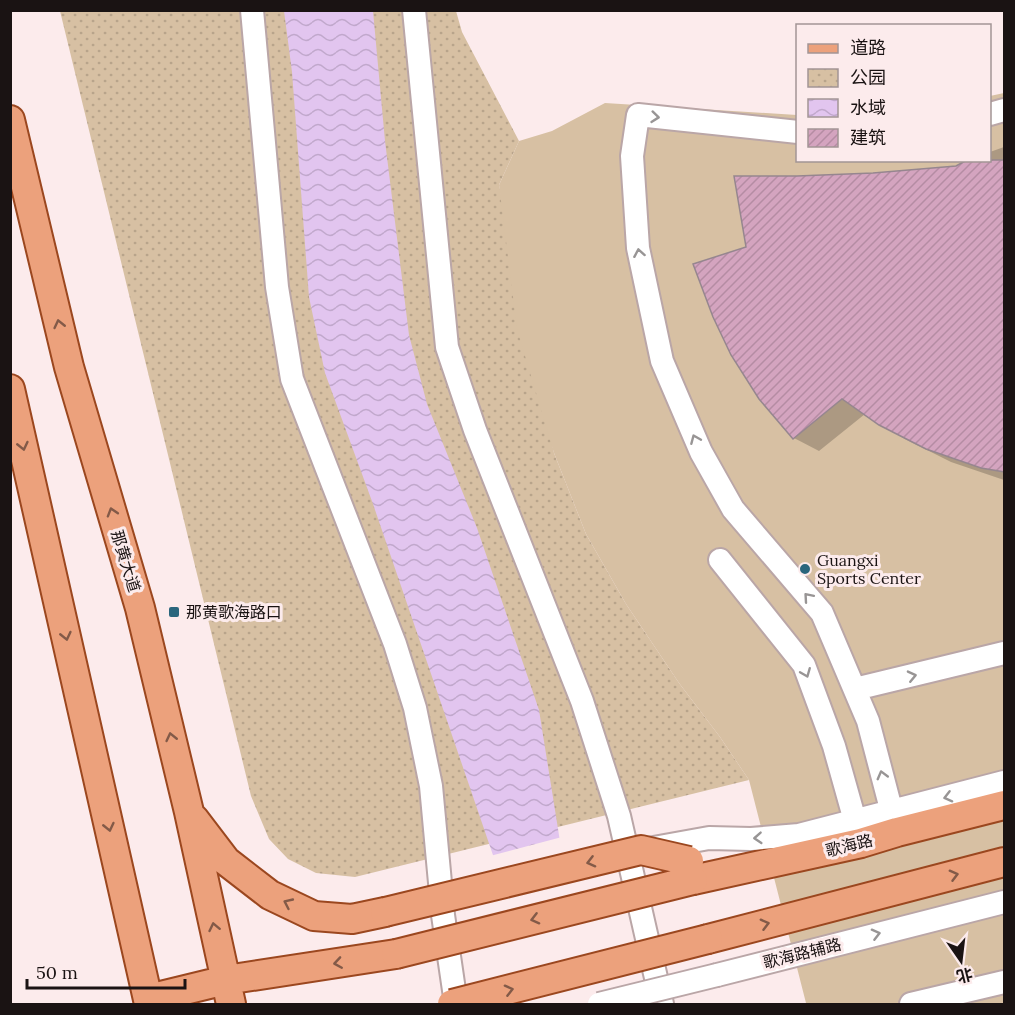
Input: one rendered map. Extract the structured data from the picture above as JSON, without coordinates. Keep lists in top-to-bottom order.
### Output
{
  "streets": {
    "main road": ["那黄大道", "歌海路"],
    "street": ["歌海路辅路"]
  },
  "crossings": [
    ["那黄大道", "歌海路"]
  ],
  "places": {
    "other": ["Guangxi Sports Center"],
    "transit": ["那黄歌海路口"]
  },
  "legend": [
    "道路",
    "公园",
    "水域",
    "建筑"
  ],
  "scale_bar": "50 m",
  "north": "bottom"
}
